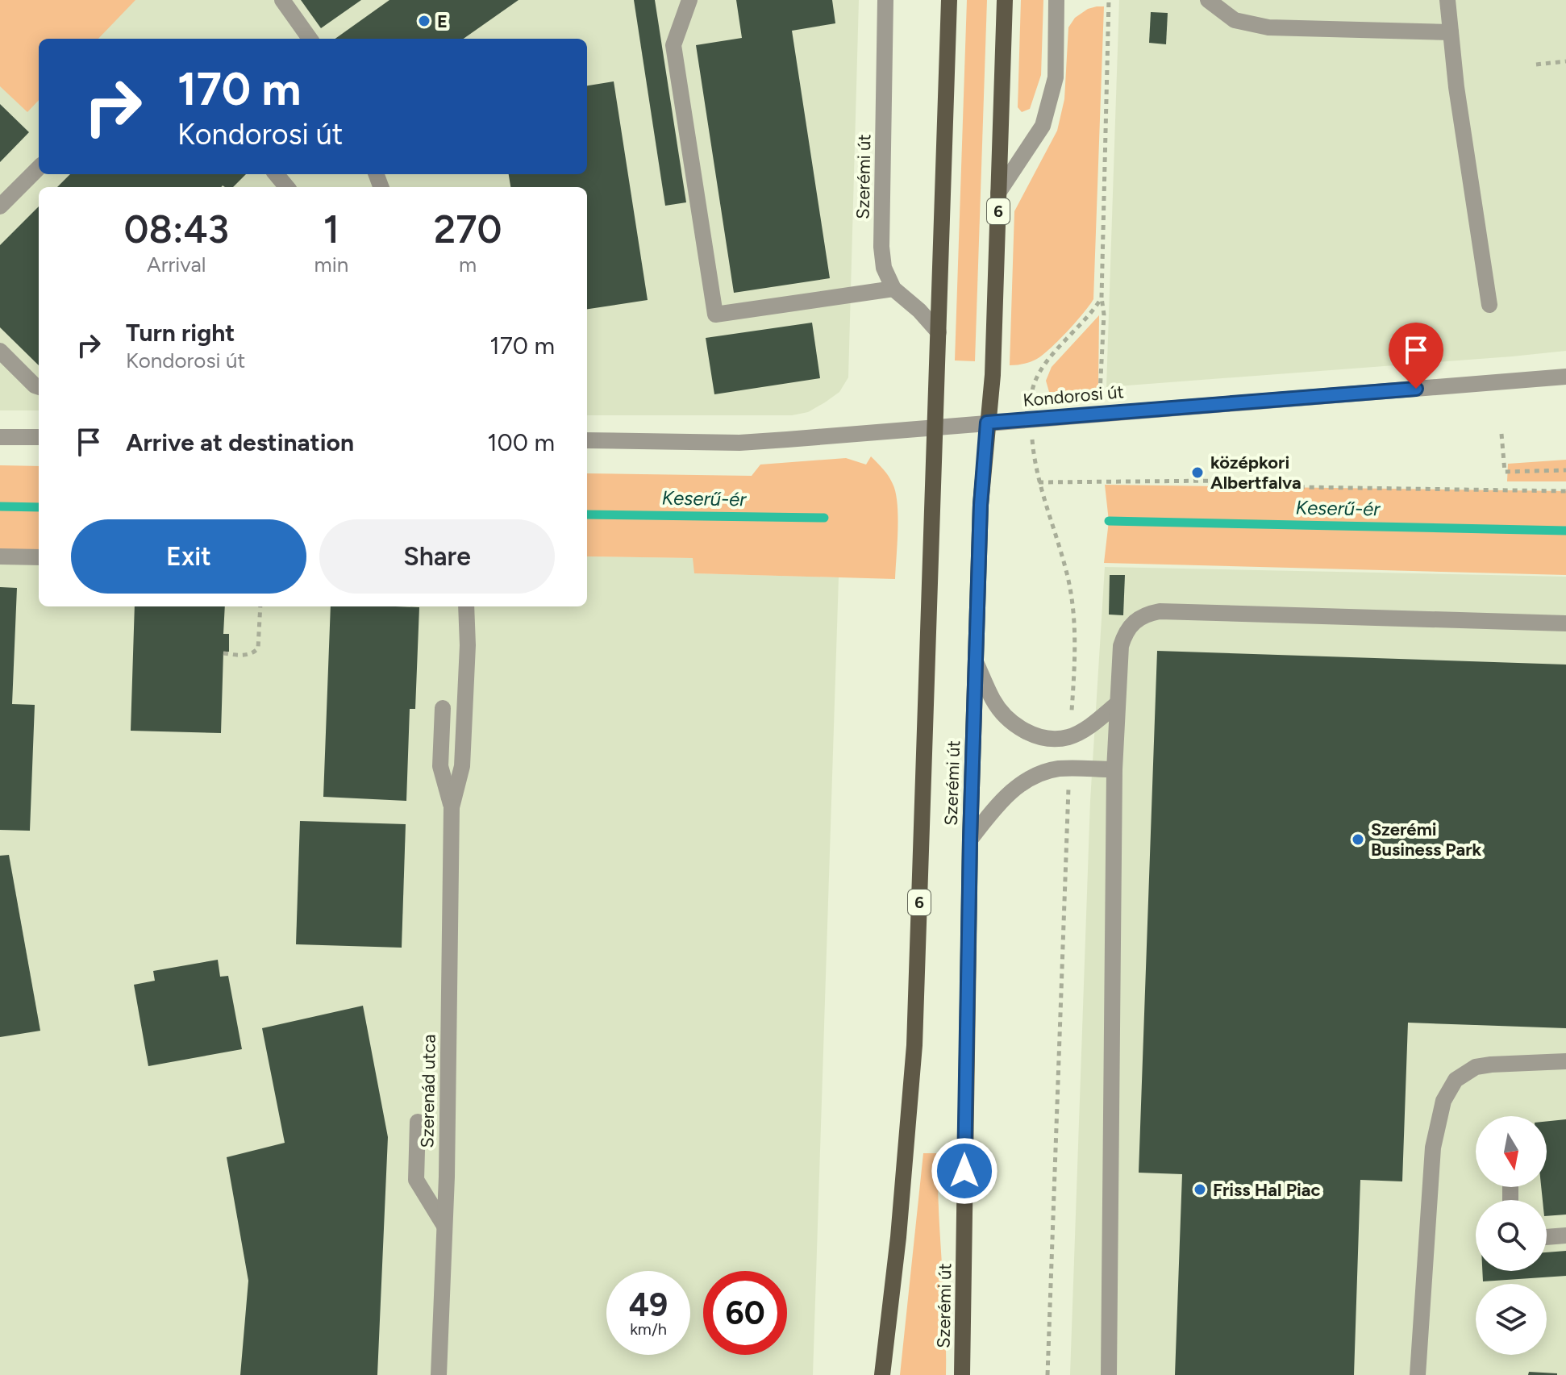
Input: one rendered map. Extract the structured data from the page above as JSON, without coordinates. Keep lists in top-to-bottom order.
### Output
{
  "streets": {
    "main road": ["Szerémi út", "6"],
    "street": ["Kondorosi út", "Szerenád utca"]
  },
  "crossings": [
    ["Szerémi út", "Kondorosi út"]
  ],
  "water": ["Keserű-ér"],
  "places": [
    "E",
    "középkori Albertfalva",
    "Szerémi Business Park",
    "Friss Hal Piac"
  ],
  "north": "bottom",
  "page": {
    "turn": ["170 m", "Kondorosi út"],
    "eta": [
      "08:43",
      "Arrival",
      "1",
      "min",
      "270",
      "m"
    ],
    "list": [
      {
        "name": "Turn right",
        "note": "Kondorosi út",
        "value": "170 m"
      },
      {
        "name": "Arrive at destination",
        "value": "100 m"
      }
    ],
    "buttons": ["Exit", "Share"],
    "speed": "49 km/h",
    "limit": "60"
  }
}
